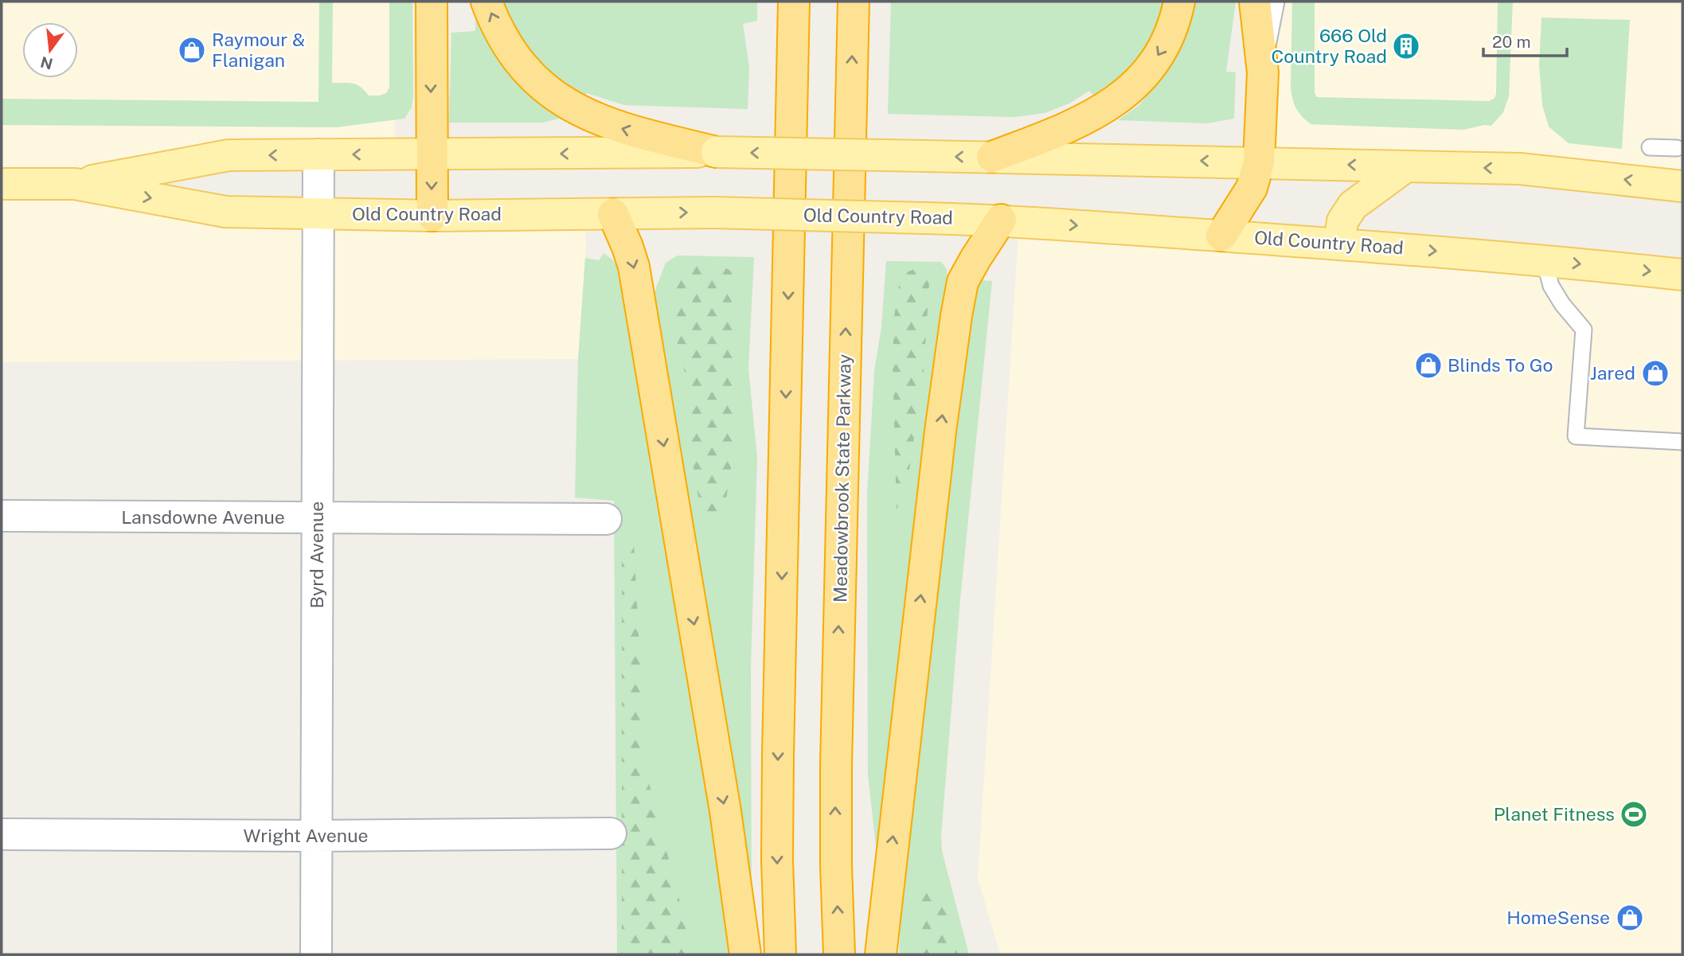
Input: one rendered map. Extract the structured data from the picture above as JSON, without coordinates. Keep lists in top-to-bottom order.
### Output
{
  "streets": {
    "highway": ["Meadowbrook State Parkway"],
    "main road": ["Old Country Road"],
    "street": ["Lansdowne Avenue", "Byrd Avenue", "Wright Avenue"]
  },
  "crossings": [
    ["Old Country Road", "Byrd Avenue"],
    ["Lansdowne Avenue", "Byrd Avenue"],
    ["Byrd Avenue", "Wright Avenue"]
  ],
  "places": {
    "building": ["666 Old Country Road"],
    "shop": [
      "Raymour & Flanigan",
      "Blinds To Go",
      "Jared",
      "HomeSense"
    ],
    "sports": ["Planet Fitness"]
  },
  "scale_bar": "20 m",
  "north": "bottom"
}
